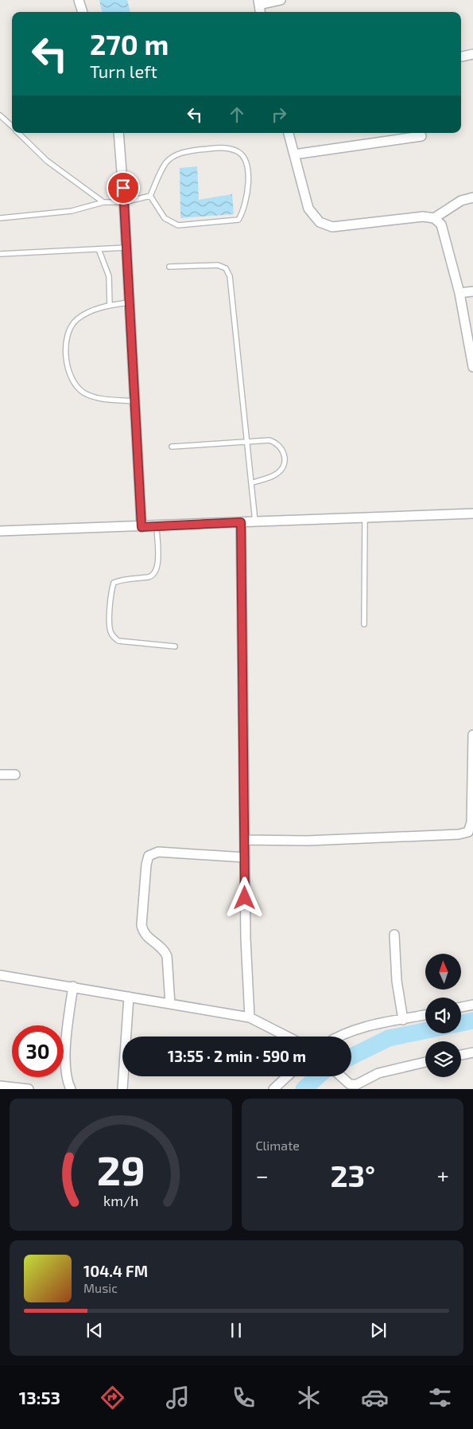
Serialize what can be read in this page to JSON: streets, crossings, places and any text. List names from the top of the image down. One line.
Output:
{"north":"top","page":{"turn":["270 m","Turn left"],"limit":"30","trip":"13:55 · 2 min · 590 m","tile":"Climate","heat":["−","23°","+"],"song":["104.4 FM","Music"],"tabs":"13:53","gauge":["29","km/h"]}}
